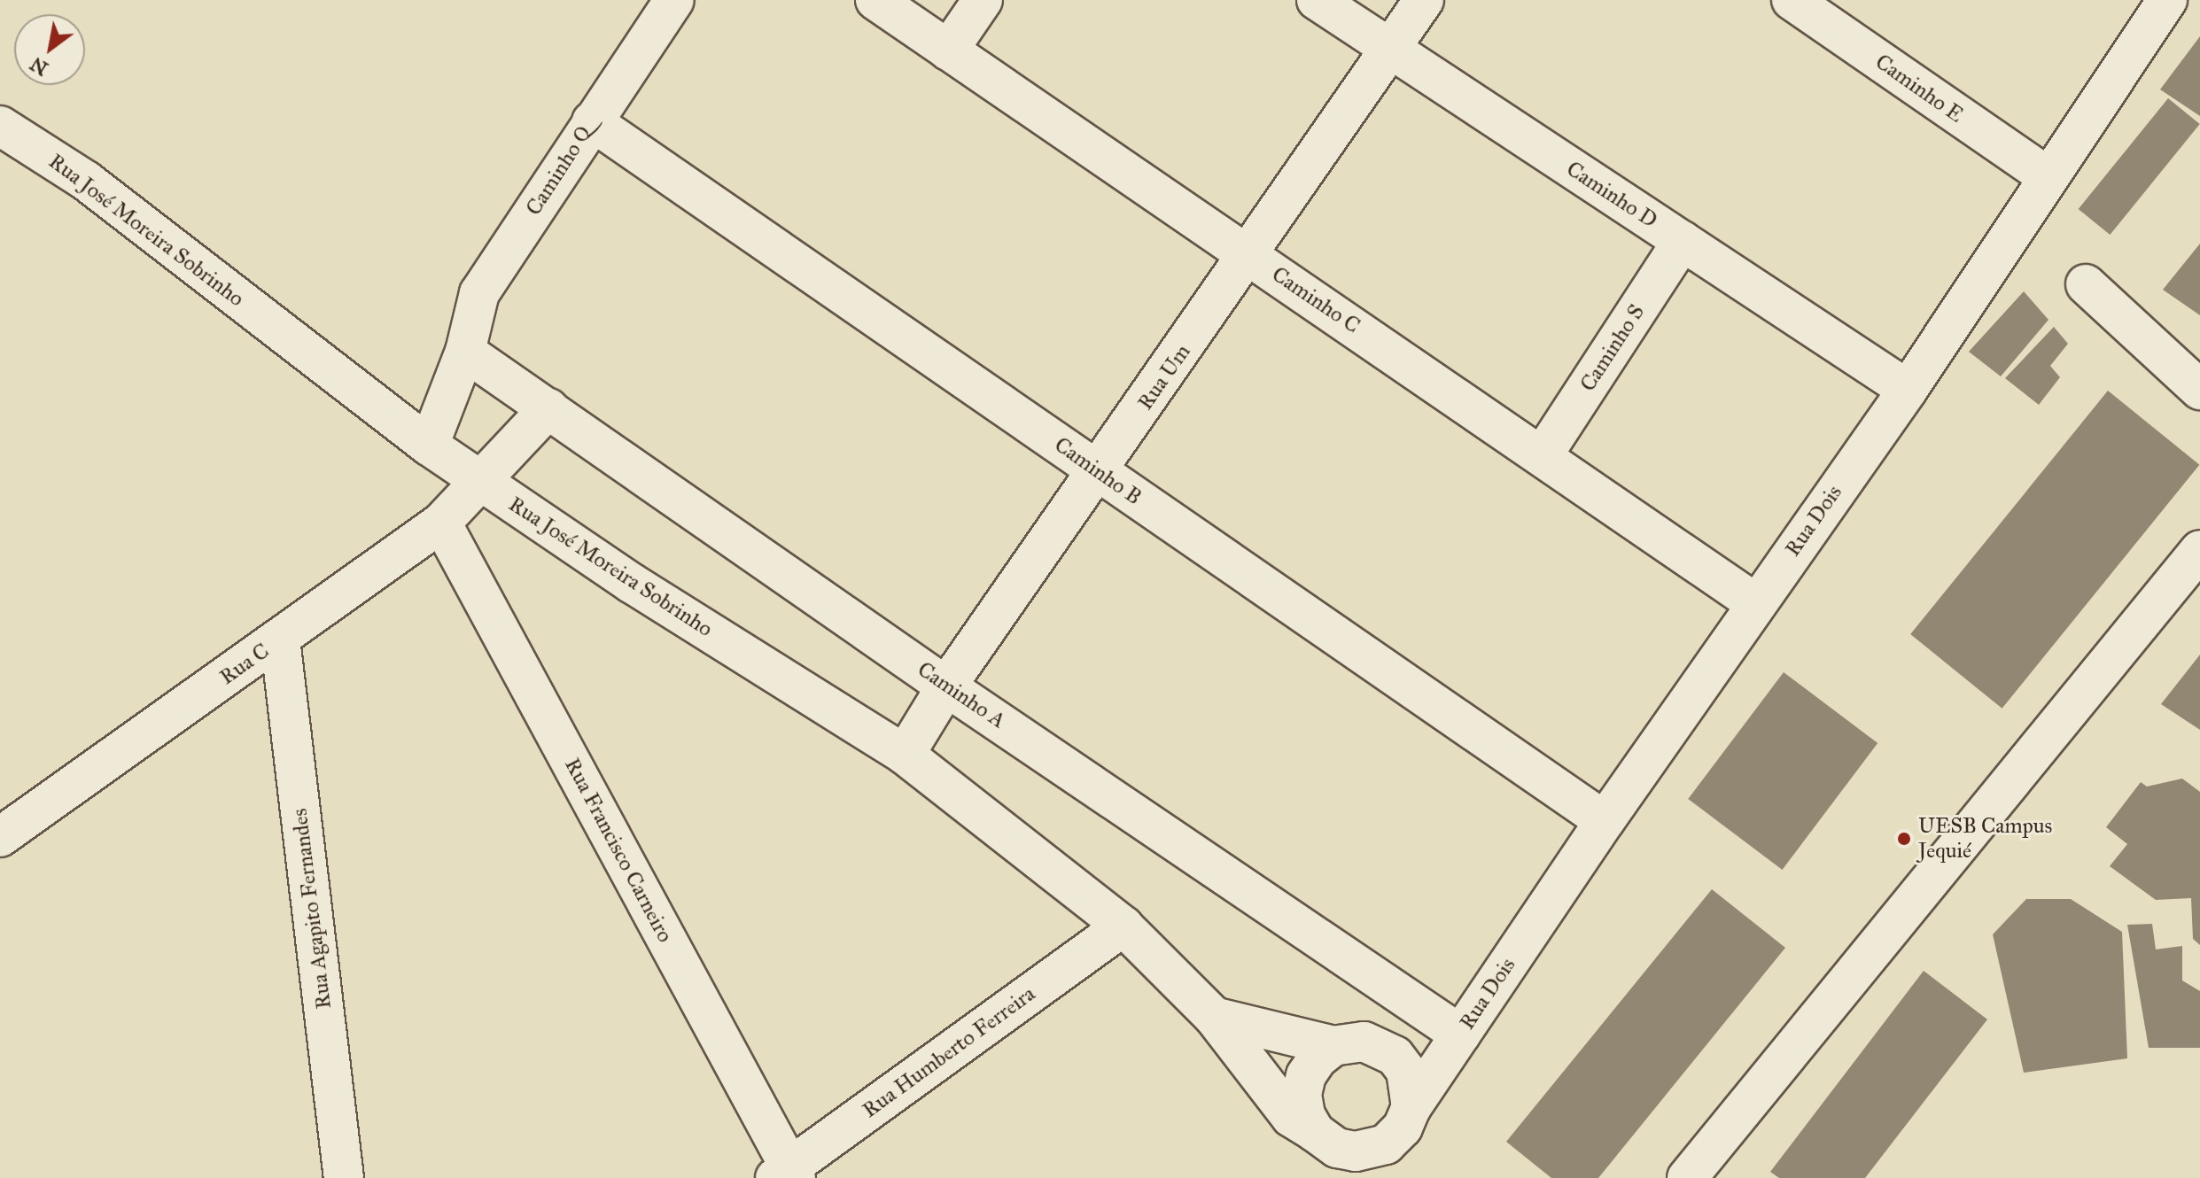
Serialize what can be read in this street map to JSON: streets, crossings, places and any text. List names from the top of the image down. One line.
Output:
{"streets":{"street":["Caminho E","Caminho Q","Caminho D","Rua José Moreira Sobrinho","Caminho C","Caminho S","Rua Um","Caminho B","Rua Dois","Rua C","Caminho A","Rua Francisco Carneiro","Rua Agapito Fernandes","Rua Humberto Ferreira"]},"crossings":[["Caminho E","Rua Dois"],["Caminho Q","Rua José Moreira Sobrinho"],["Caminho Q","Caminho B"],["Caminho Q","Caminho A"],["Caminho D","Caminho S"],["Caminho D","Rua Um"],["Caminho D","Rua Dois"],["Rua José Moreira Sobrinho","Rua Um"],["Rua José Moreira Sobrinho","Rua Dois"],["Rua José Moreira Sobrinho","Rua C"],["Rua José Moreira Sobrinho","Rua Humberto Ferreira"],["Caminho C","Caminho S"],["Caminho C","Rua Um"],["Caminho C","Rua Dois"],["Rua Um","Caminho B"],["Rua Um","Caminho A"],["Caminho B","Rua Dois"],["Rua Dois","Caminho A"],["Rua C","Caminho A"],["Rua C","Rua Francisco Carneiro"],["Rua C","Rua Agapito Fernandes"],["Rua Francisco Carneiro","Rua Humberto Ferreira"]],"places":["UESB Campus Jequié"],"north":"bottom left"}
